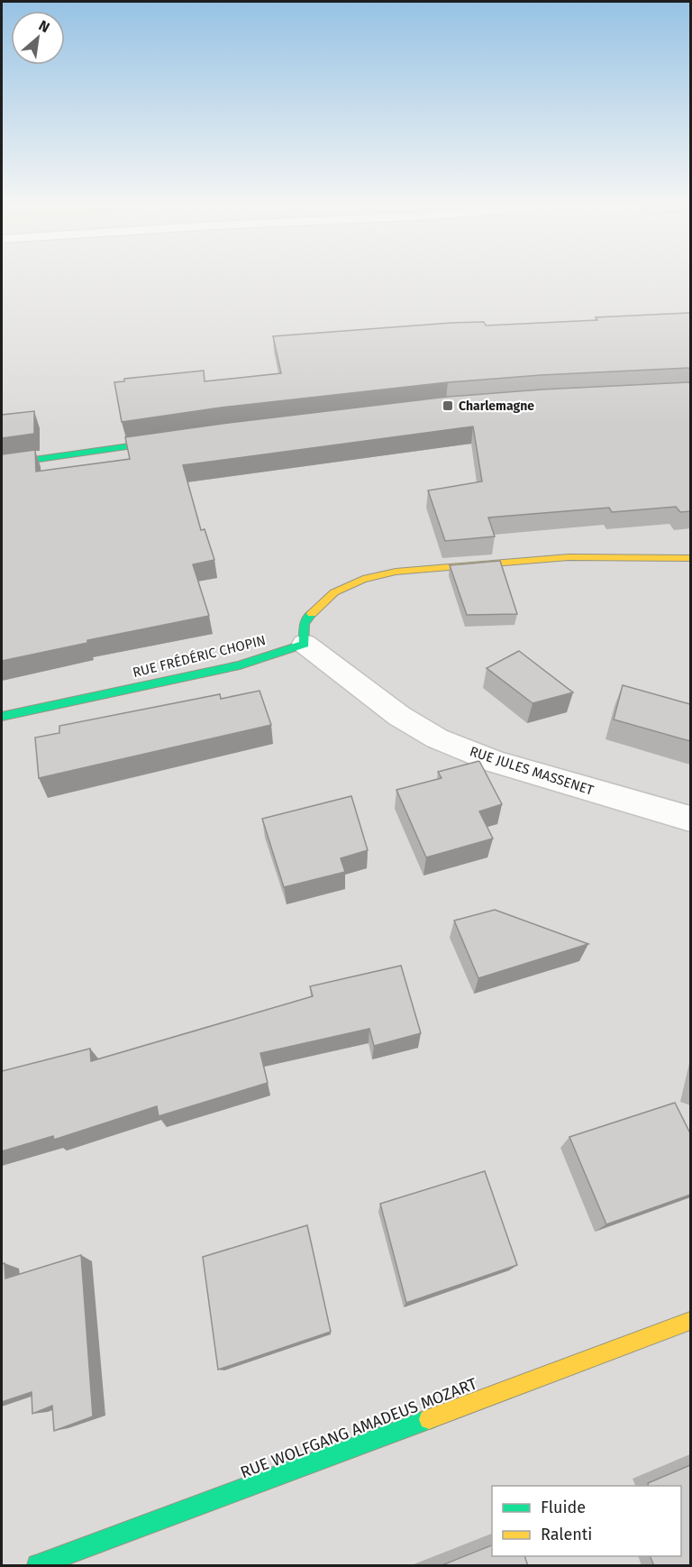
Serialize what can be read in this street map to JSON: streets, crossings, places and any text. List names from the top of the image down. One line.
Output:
{"streets":{"street":["RUE FRÉDÉRIC CHOPIN","RUE JULES MASSENET","RUE WOLFGANG AMADEUS MOZART"]},"crossings":[["RUE FRÉDÉRIC CHOPIN","RUE JULES MASSENET"]],"places":{"transit":["Charlemagne"]},"legend":["Fluide","Ralenti"],"north":"top right"}
